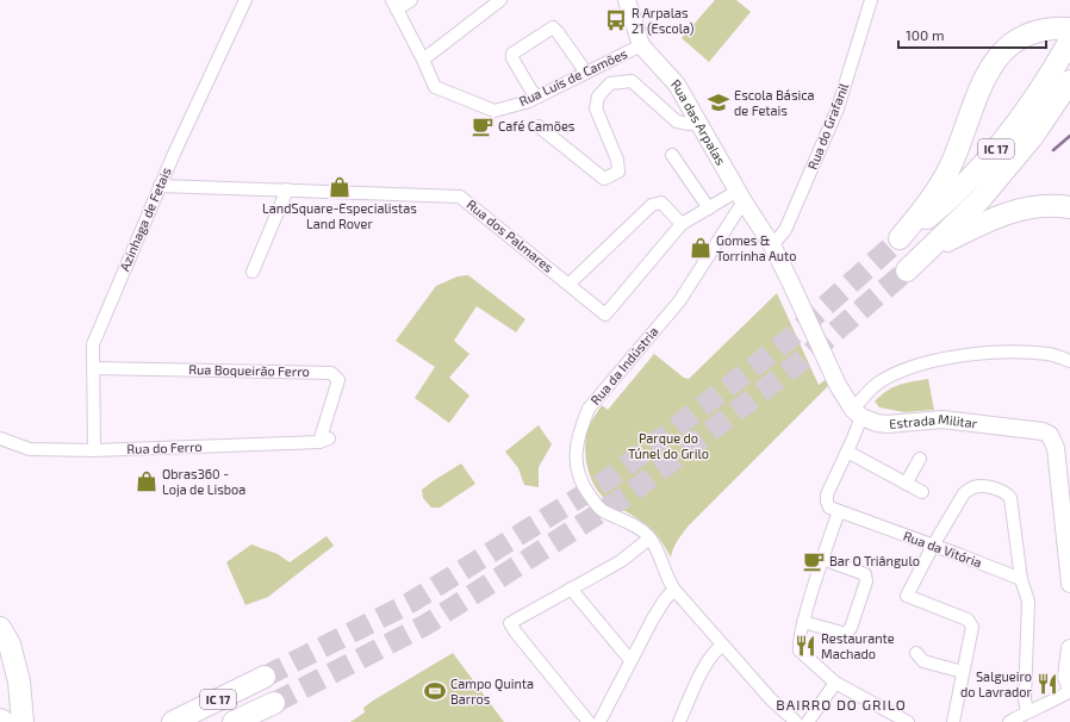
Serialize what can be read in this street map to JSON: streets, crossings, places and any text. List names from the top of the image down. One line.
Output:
{"streets":{"highway":["IC 17"],"street":["Rua Luís de Camões","Rua das Arpalas","Rua do Grafanil","Azinhaga de Fetais","Rua dos Palmares","Rua da Indústria","Rua Boqueirão Ferro","Estrada Militar","Rua do Ferro","Rua da Vitória"]},"crossings":[["Rua Luís de Camões","Rua das Arpalas"],["Rua das Arpalas","Rua do Grafanil"],["Rua das Arpalas","Rua dos Palmares"],["Rua das Arpalas","Rua da Indústria"],["Azinhaga de Fetais","Rua dos Palmares"],["Azinhaga de Fetais","Rua Boqueirão Ferro"],["Azinhaga de Fetais","Rua do Ferro"],["Rua dos Palmares","Rua da Indústria"],["Rua Boqueirão Ferro","Rua do Ferro"]],"districts":["BAIRRO DO GRILO"],"parks":["Parque do Túnel do Grilo"],"places":{"bus stop":["R Arpalas 21 (Escola)"],"school or university":["Escola Básica de Fetais"],"cafe":["Café Camões","Bar O Triângulo"],"shop":["LandSquare-Especialistas Land Rover","Gomes & Torrinha Auto","Obras360 - Loja de Lisboa"],"restaurant":["Restaurante Machado","Salgueiro do Lavrador"],"sports":["Campo Quinta Barros"]},"scale_bar":"100 m"}
